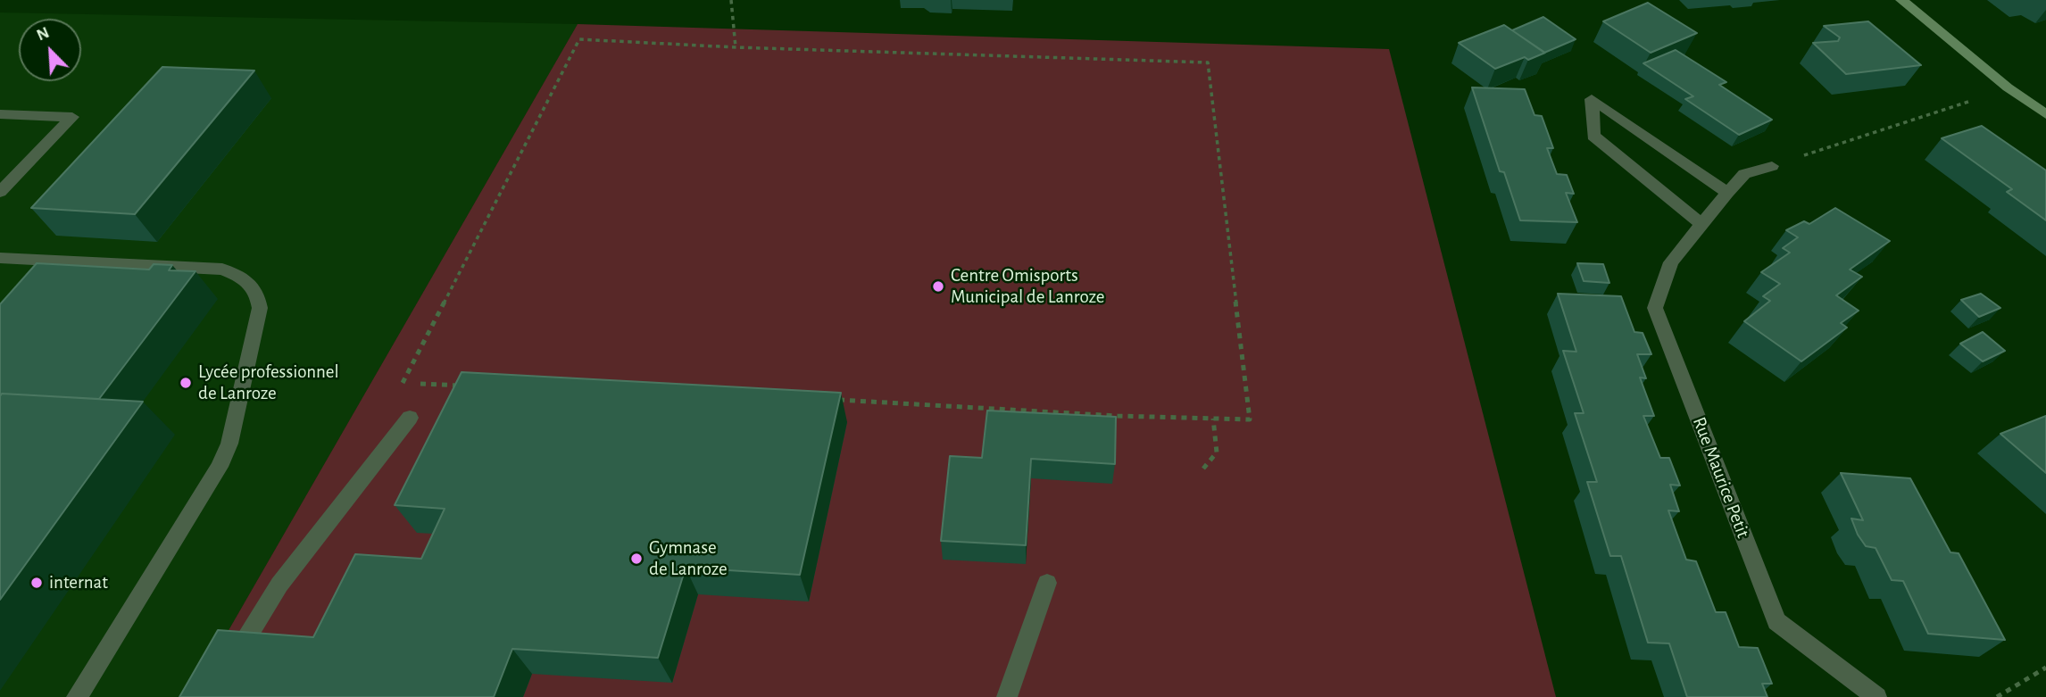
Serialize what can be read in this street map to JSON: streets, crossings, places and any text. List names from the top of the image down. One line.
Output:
{"streets":{"street":["Rue Maurice Petit"]},"places":["Centre Omisports Municipal de Lanroze","Lycée professionnel de Lanroze","Gymnase de Lanroze","internat"],"north":"top left"}
